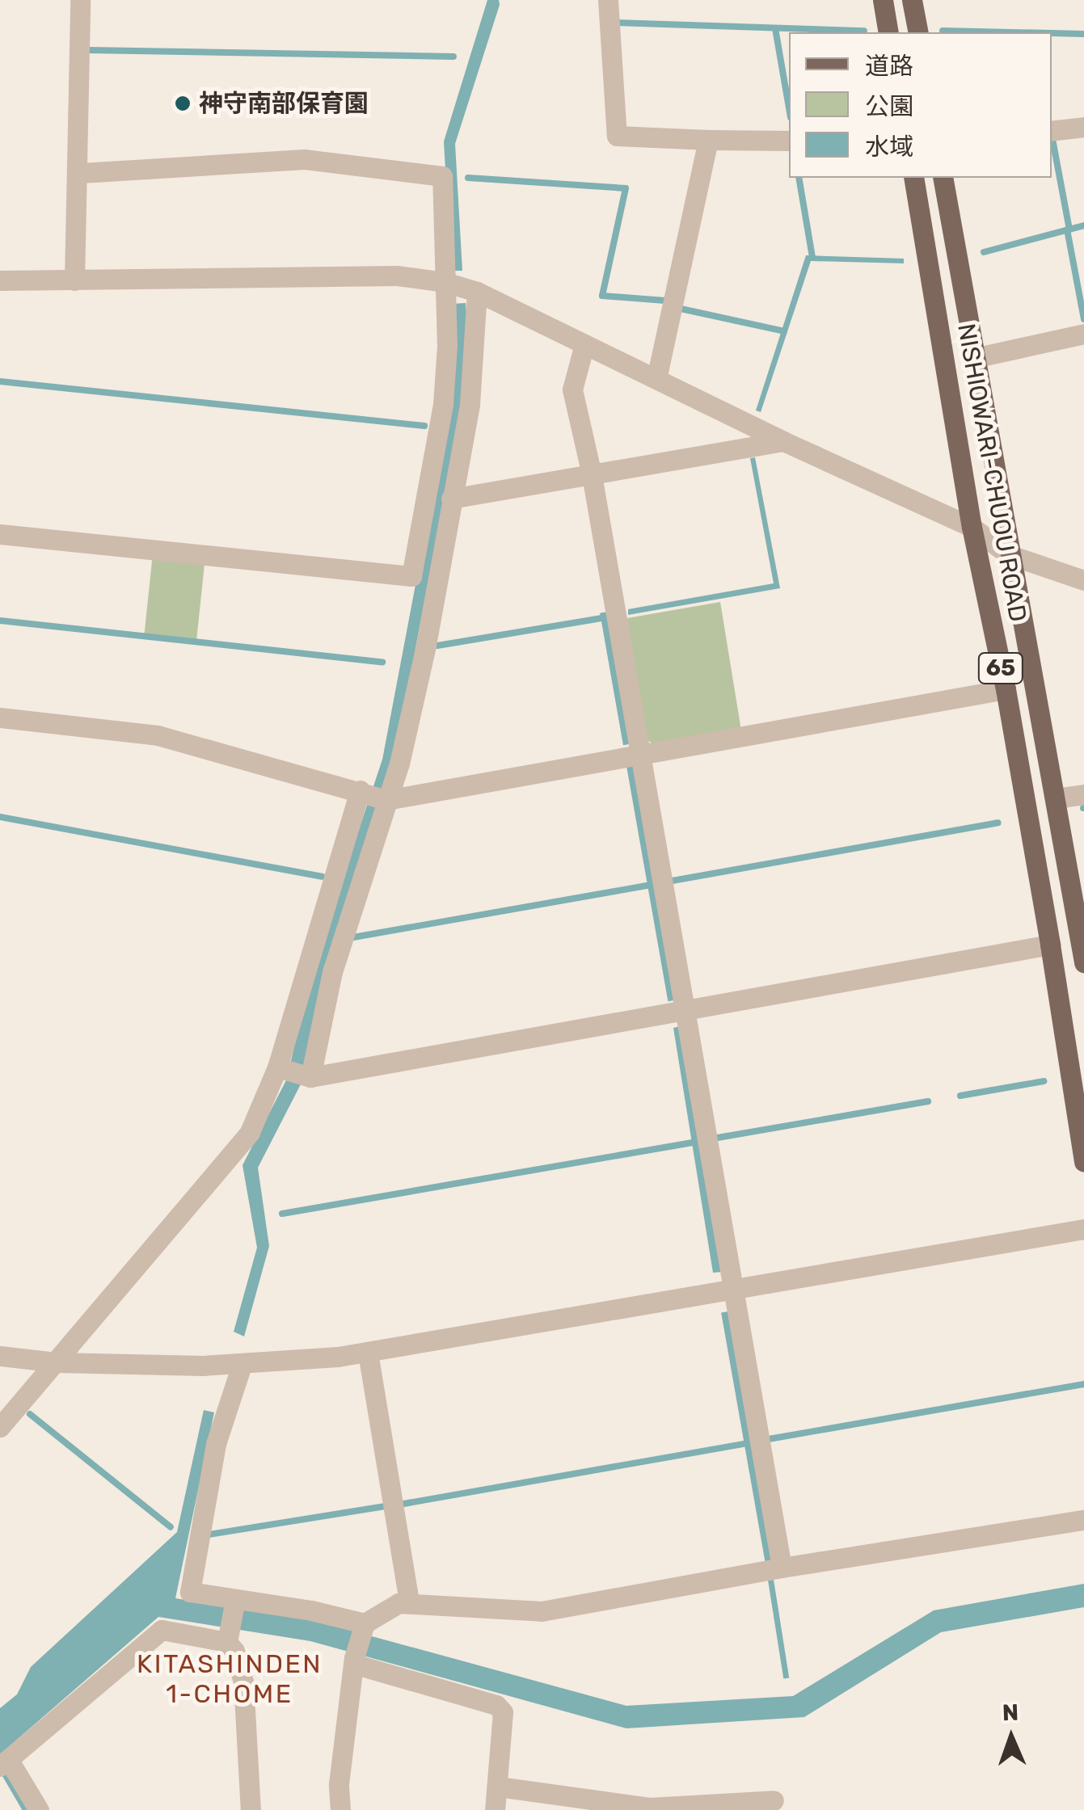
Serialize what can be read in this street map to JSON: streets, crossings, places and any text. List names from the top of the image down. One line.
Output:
{"streets":{"main road":["NISHIOWARI-CHUOU ROAD","65"]},"districts":["KITASHINDEN 1-CHOME"],"places":["神守南部保育園"],"legend":["道路","公園","水域"],"north":"top"}
